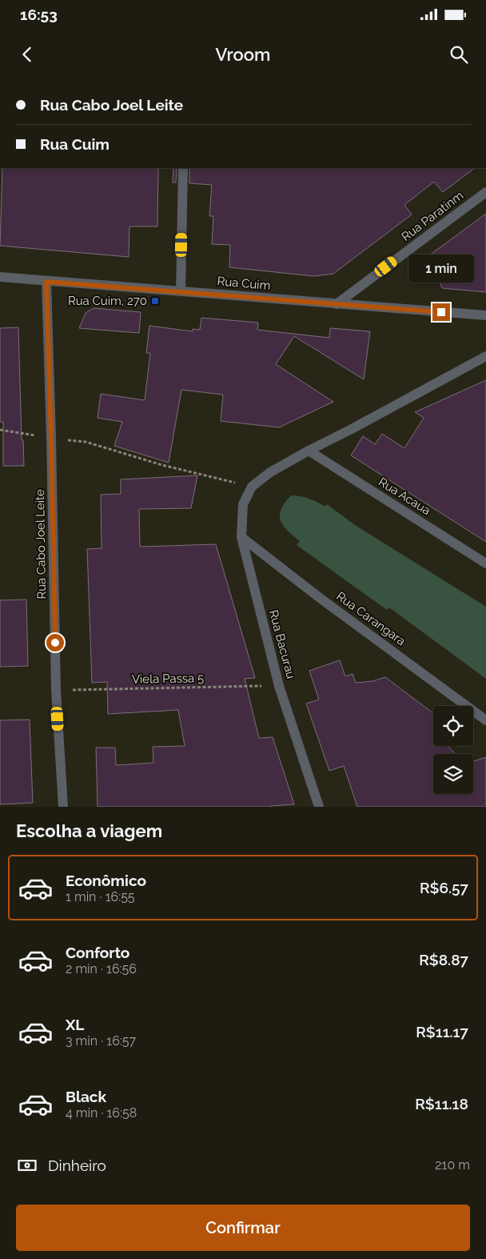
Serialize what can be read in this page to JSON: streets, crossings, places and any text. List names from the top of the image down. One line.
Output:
{"streets":{"street":["Rua Paratinm","Rua Cuim","Rua Acaua","Rua Cabo Joel Leite","Rua Carangara","Rua Bacurau"],"path":["Viela Passa 5"]},"crossings":[["Rua Paratinm","Rua Cuim"],["Rua Cuim","Rua Cabo Joel Leite"],["Rua Cabo Joel Leite","Viela Passa 5"],["Rua Carangara","Rua Bacurau"],["Rua Bacurau","Viela Passa 5"]],"places":{"transit":["Rua Cuim, 270"]},"page":{"status":"16:53","header":"Vroom","banner":["Rua Cabo Joel Leite","Rua Cuim"],"bubble":"1 min","heading":"Escolha a viagem","list":[{"name":"Econômico","note":"1 min · 16:55","value":"R$6.57"},{"name":"Conforto","note":"2 min · 16:56","value":"R$8.87"},{"name":"XL","note":"3 min · 16:57","value":"R$11.17"},{"name":"Black","note":"4 min · 16:58","value":"R$11.18"}],"pay":["Dinheiro","210 m"],"buttons":"Confirmar"}}
